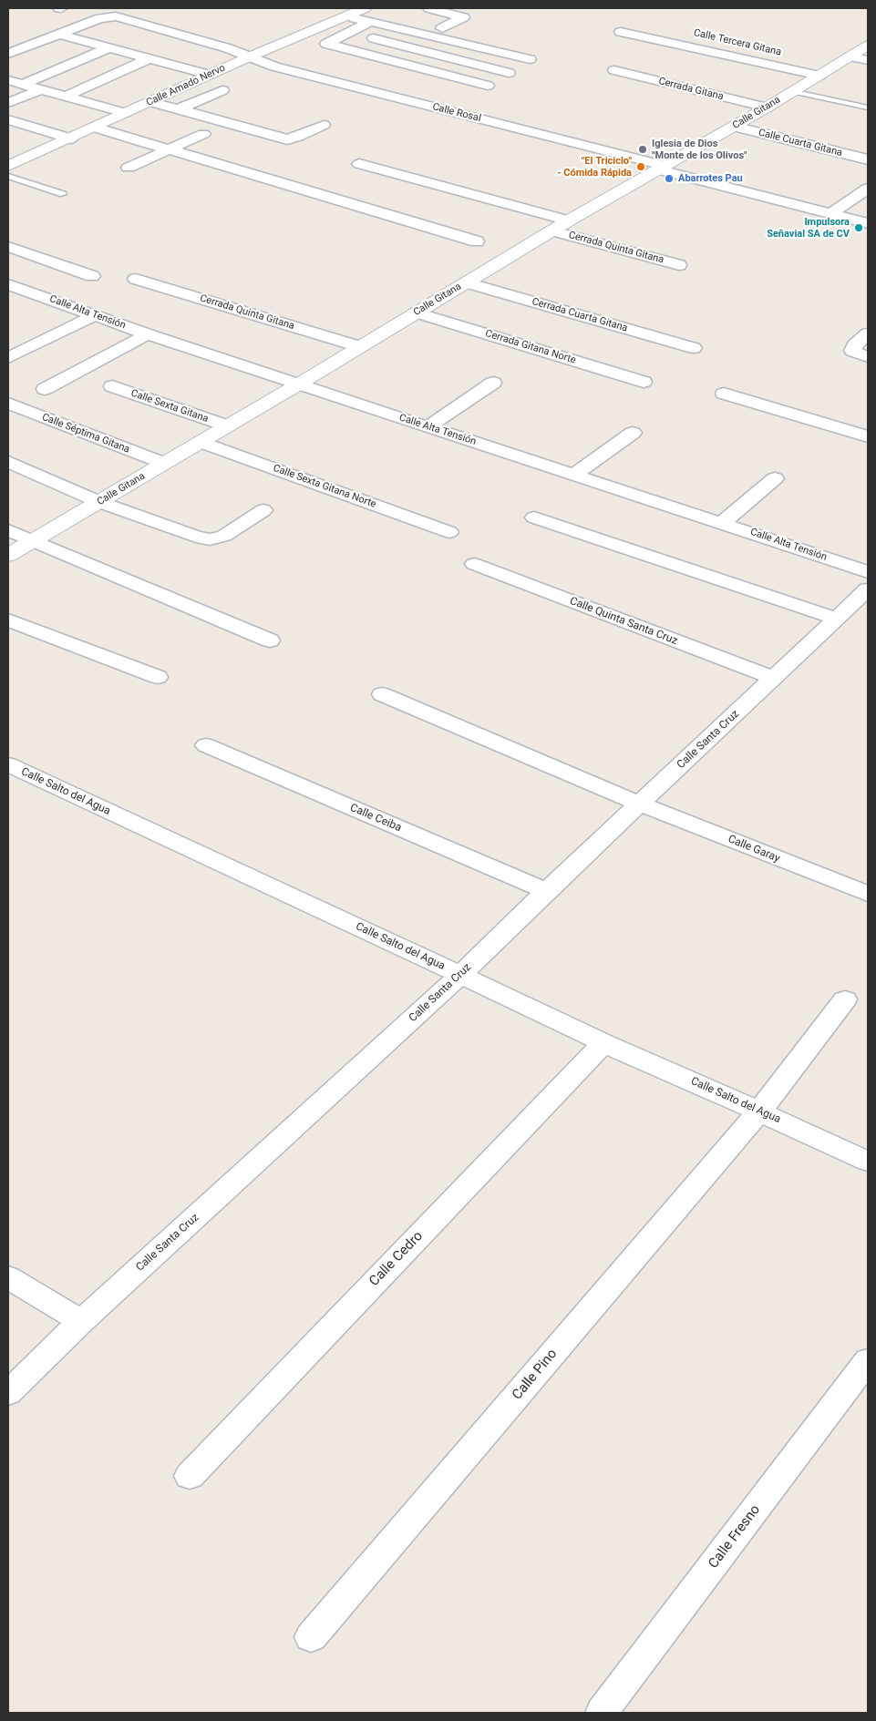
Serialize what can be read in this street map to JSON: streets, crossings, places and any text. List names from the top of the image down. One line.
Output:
{"streets":{"street":["Calle Amado Nervo","Cerrada Gitana","Calle Rosal","Calle Gitana","Calle Cuarta Gitana","Cerrada Quinta Gitana","Calle Alta Tensión","Cerrada Cuarta Gitana","Cerrada Gitana Norte","Calle Sexta Gitana","Calle Séptima Gitana","Calle Sexta Gitana Norte","Calle Quinta Santa Cruz","Calle Santa Cruz","Calle Salto del Agua","Calle Ceiba","Calle Garay","Calle Cedro","Calle Pino","Calle Fresno"]},"crossings":[["Calle Amado Nervo","Calle Rosal"],["Cerrada Gitana","Calle Gitana"],["Calle Rosal","Calle Gitana"],["Calle Gitana","Calle Cuarta Gitana"],["Calle Gitana","Cerrada Quinta Gitana"],["Calle Gitana","Calle Alta Tensión"],["Calle Gitana","Cerrada Cuarta Gitana"],["Calle Gitana","Cerrada Gitana Norte"],["Calle Gitana","Calle Sexta Gitana"],["Calle Gitana","Calle Séptima Gitana"],["Calle Gitana","Calle Sexta Gitana Norte"],["Calle Quinta Santa Cruz","Calle Santa Cruz"],["Calle Santa Cruz","Calle Salto del Agua"],["Calle Santa Cruz","Calle Ceiba"],["Calle Santa Cruz","Calle Garay"],["Calle Salto del Agua","Calle Cedro"],["Calle Salto del Agua","Calle Pino"]],"places":["Iglesia de Dios \"Monte de los Olivos\"","\"El Triciclo\" - Cómida Rápida","Abarrotes Pau","Impulsora Señavial SA de CV"]}
